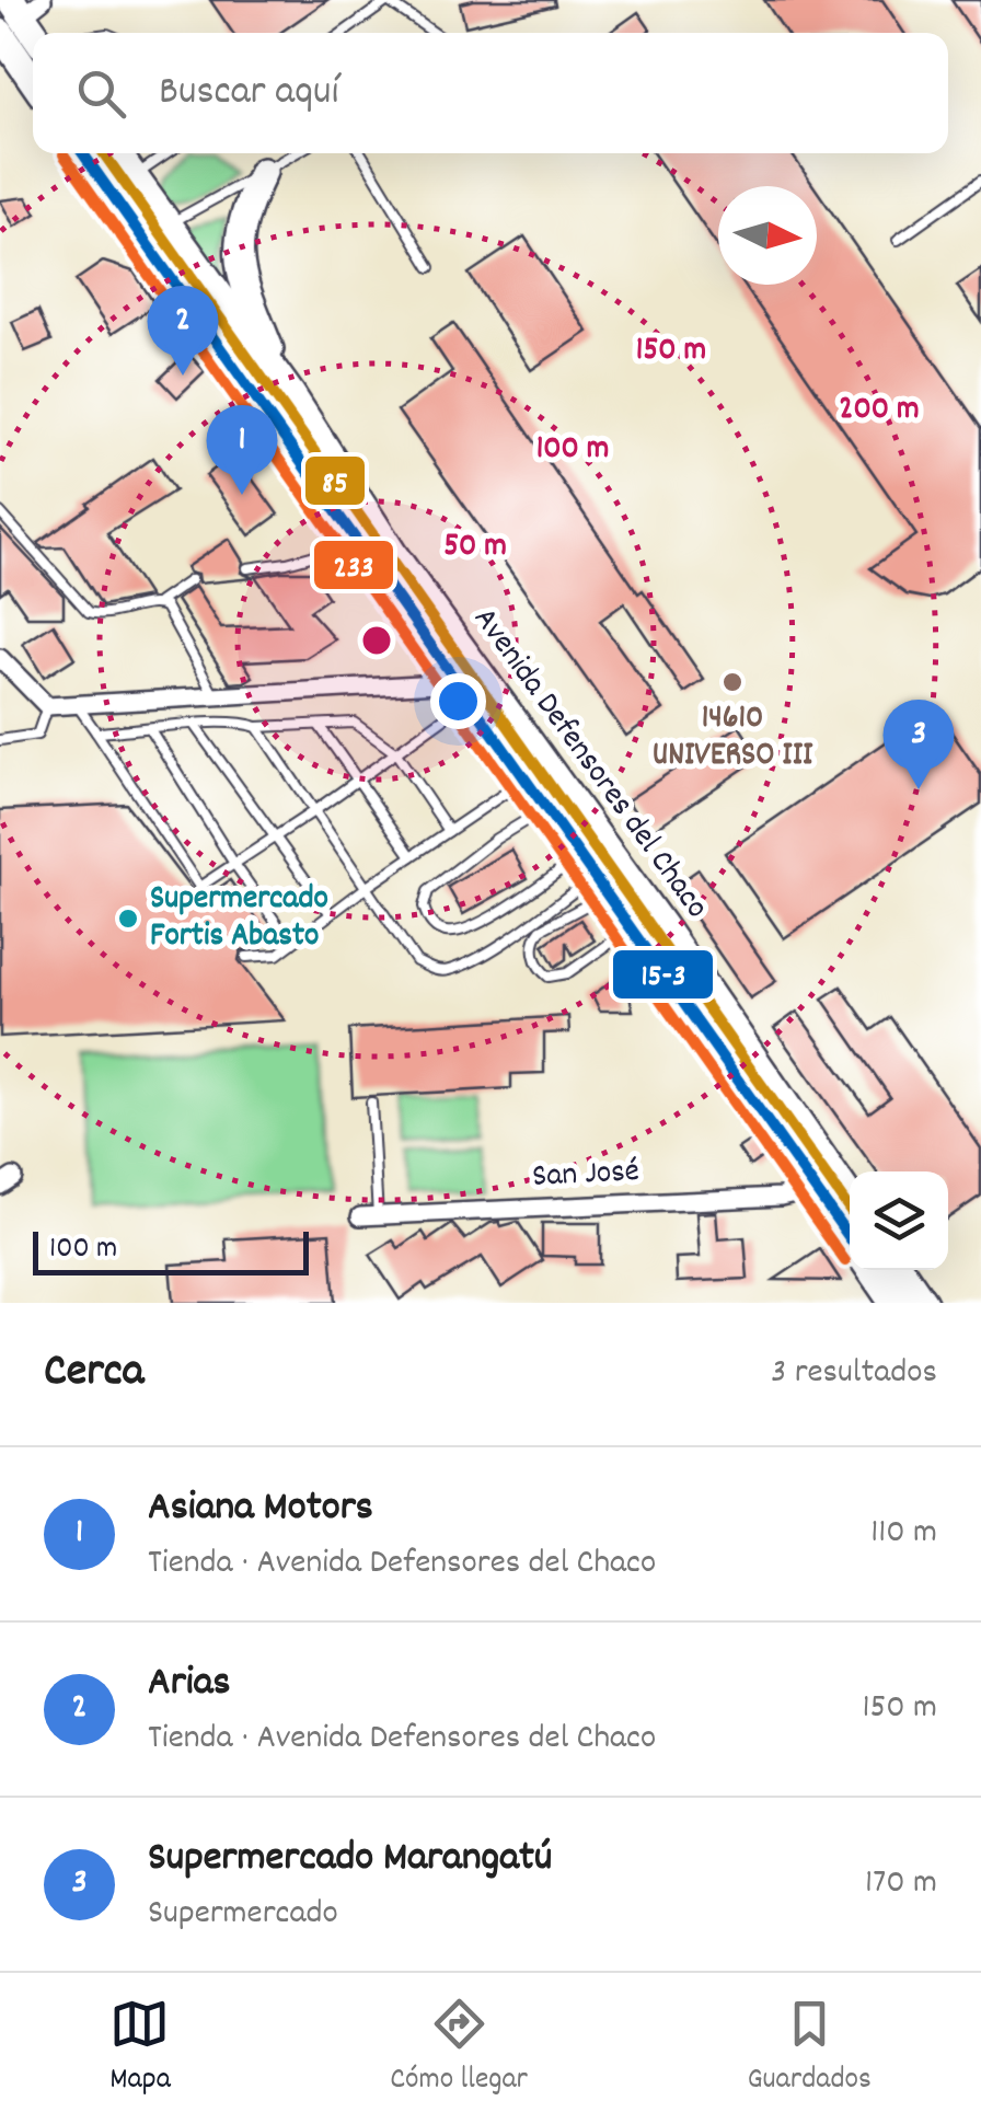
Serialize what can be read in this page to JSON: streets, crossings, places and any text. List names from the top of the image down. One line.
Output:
{"streets":{"highway":["Avenida Defensores del Chaco"],"street":["San José"]},"crossings":[["Avenida Defensores del Chaco","San José"]],"places":["14610 UNIVERSO III","Supermercado Fortis Abasto"],"lines":["transit line 15-3","transit line 85","transit line 233"],"scale_bar":"100 m","north":"right","page":{"search":"Buscar aquí","pins":["2","1","3"],"scale":"100 m","heading":["Cerca","3 resultados"],"list":[{"mark":"1","name":"Asiana Motors","note":"Tienda · Avenida Defensores del Chaco","value":"110 m"},{"mark":"2","name":"Arias","note":"Tienda · Avenida Defensores del Chaco","value":"150 m"},{"mark":"3","name":"Supermercado Marangatú","note":"Supermercado","value":"170 m"}],"nav":["Mapa","Cómo llegar","Guardados"]},"rings":["150 m","200 m","100 m","50 m"]}
